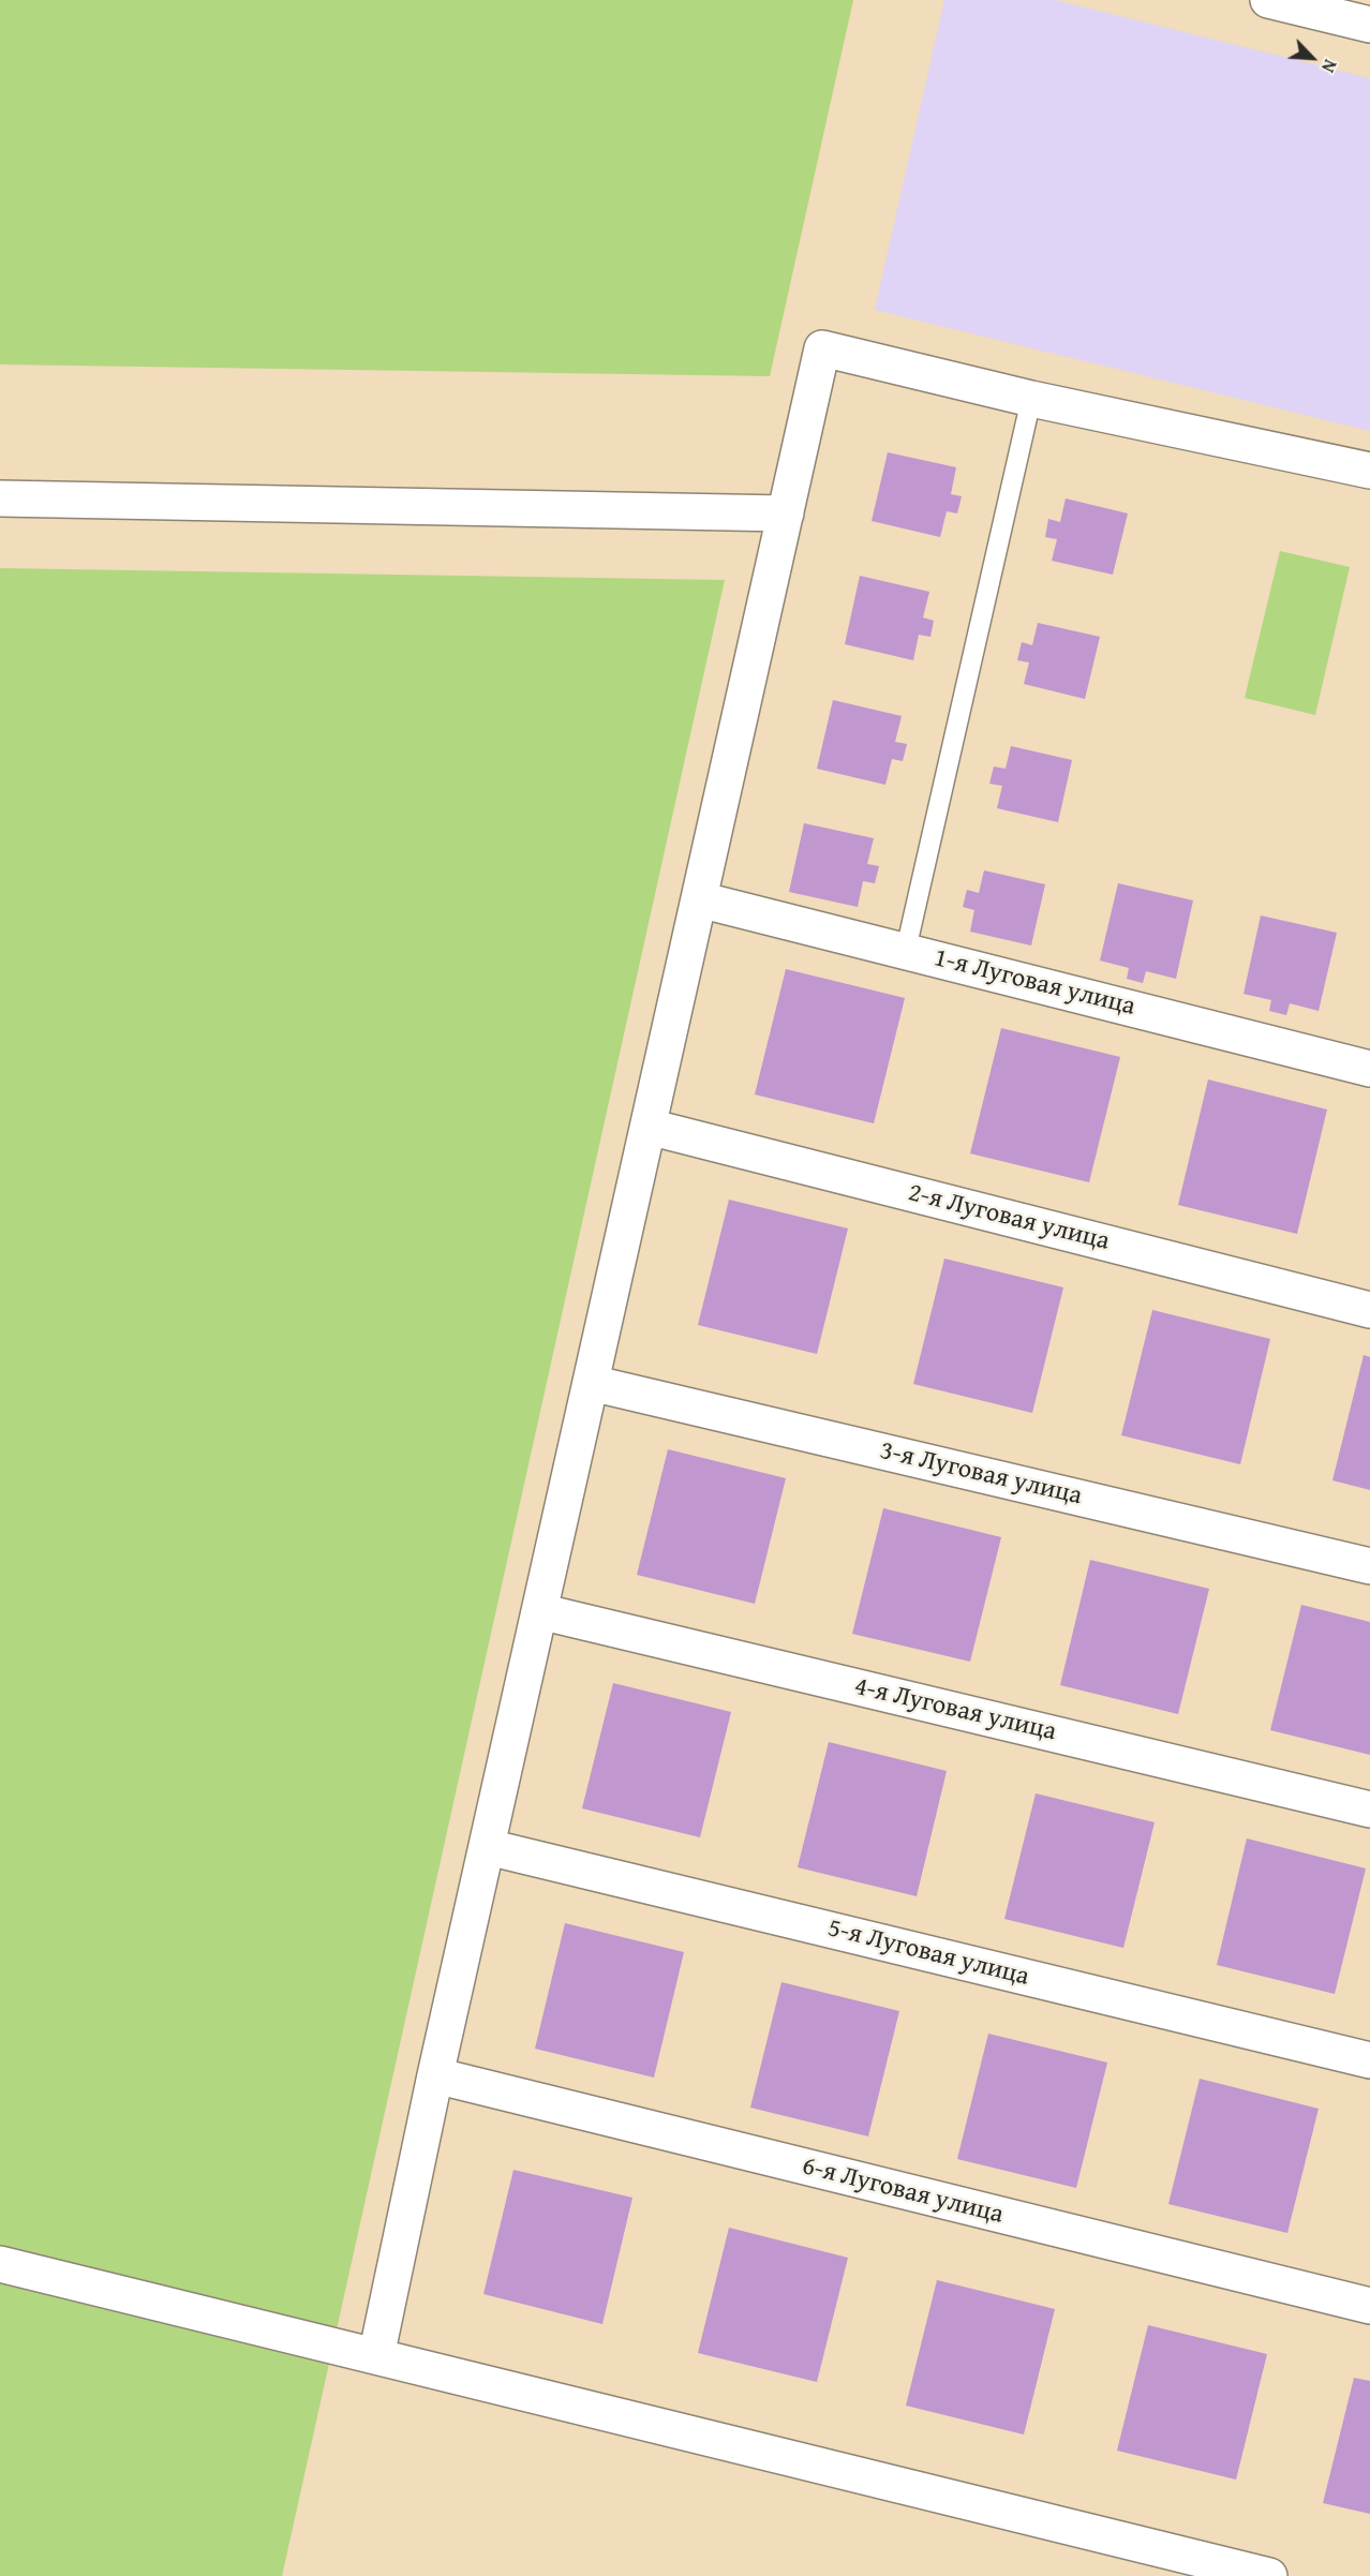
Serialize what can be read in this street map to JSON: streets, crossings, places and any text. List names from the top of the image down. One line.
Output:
{"streets":{"street":["1-я Луговая улица","2-я Луговая улица","3-я Луговая улица","4-я Луговая улица","5-я Луговая улица","6-я Луговая улица"]},"north":"bottom right"}
